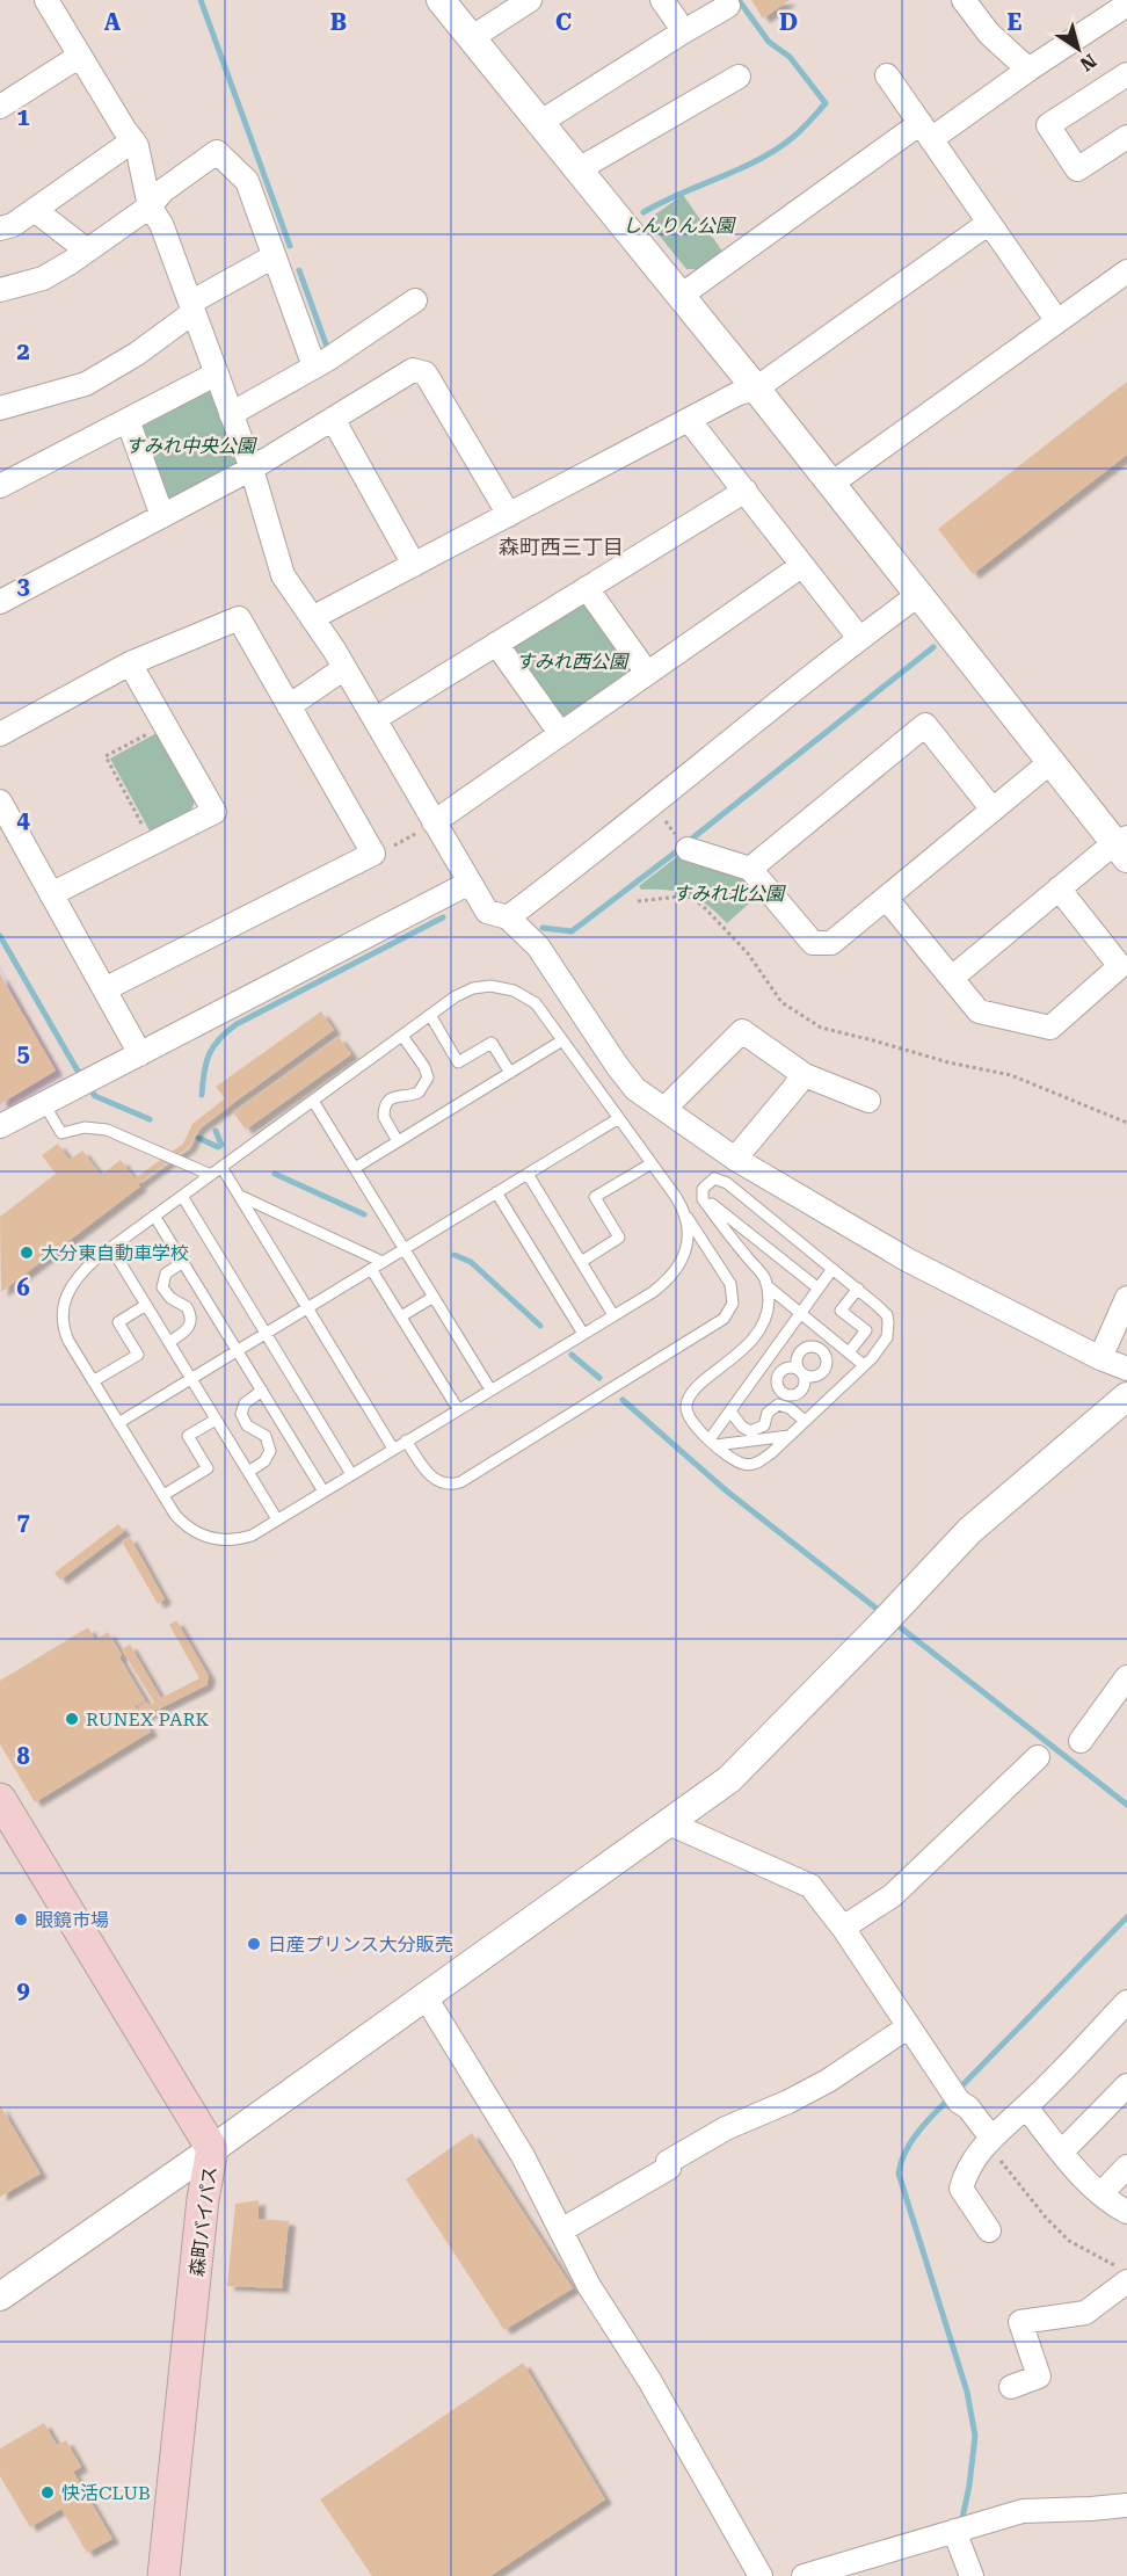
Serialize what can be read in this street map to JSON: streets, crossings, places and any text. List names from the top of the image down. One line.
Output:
{"streets":{"main road":["森町バイパス"]},"districts":["森町西三丁目"],"parks":["しんりん公園","すみれ中央公園","すみれ西公園","すみれ北公園"],"places":["大分東自動車学校","RUNEX PARK","眼鏡市場","日産プリンス大分販売","快活CLUB"],"north":"bottom right","grid":{"columns":["A","B","C","D","E"],"rows":["1","2","3","4","5","6","7","8","9"]}}
